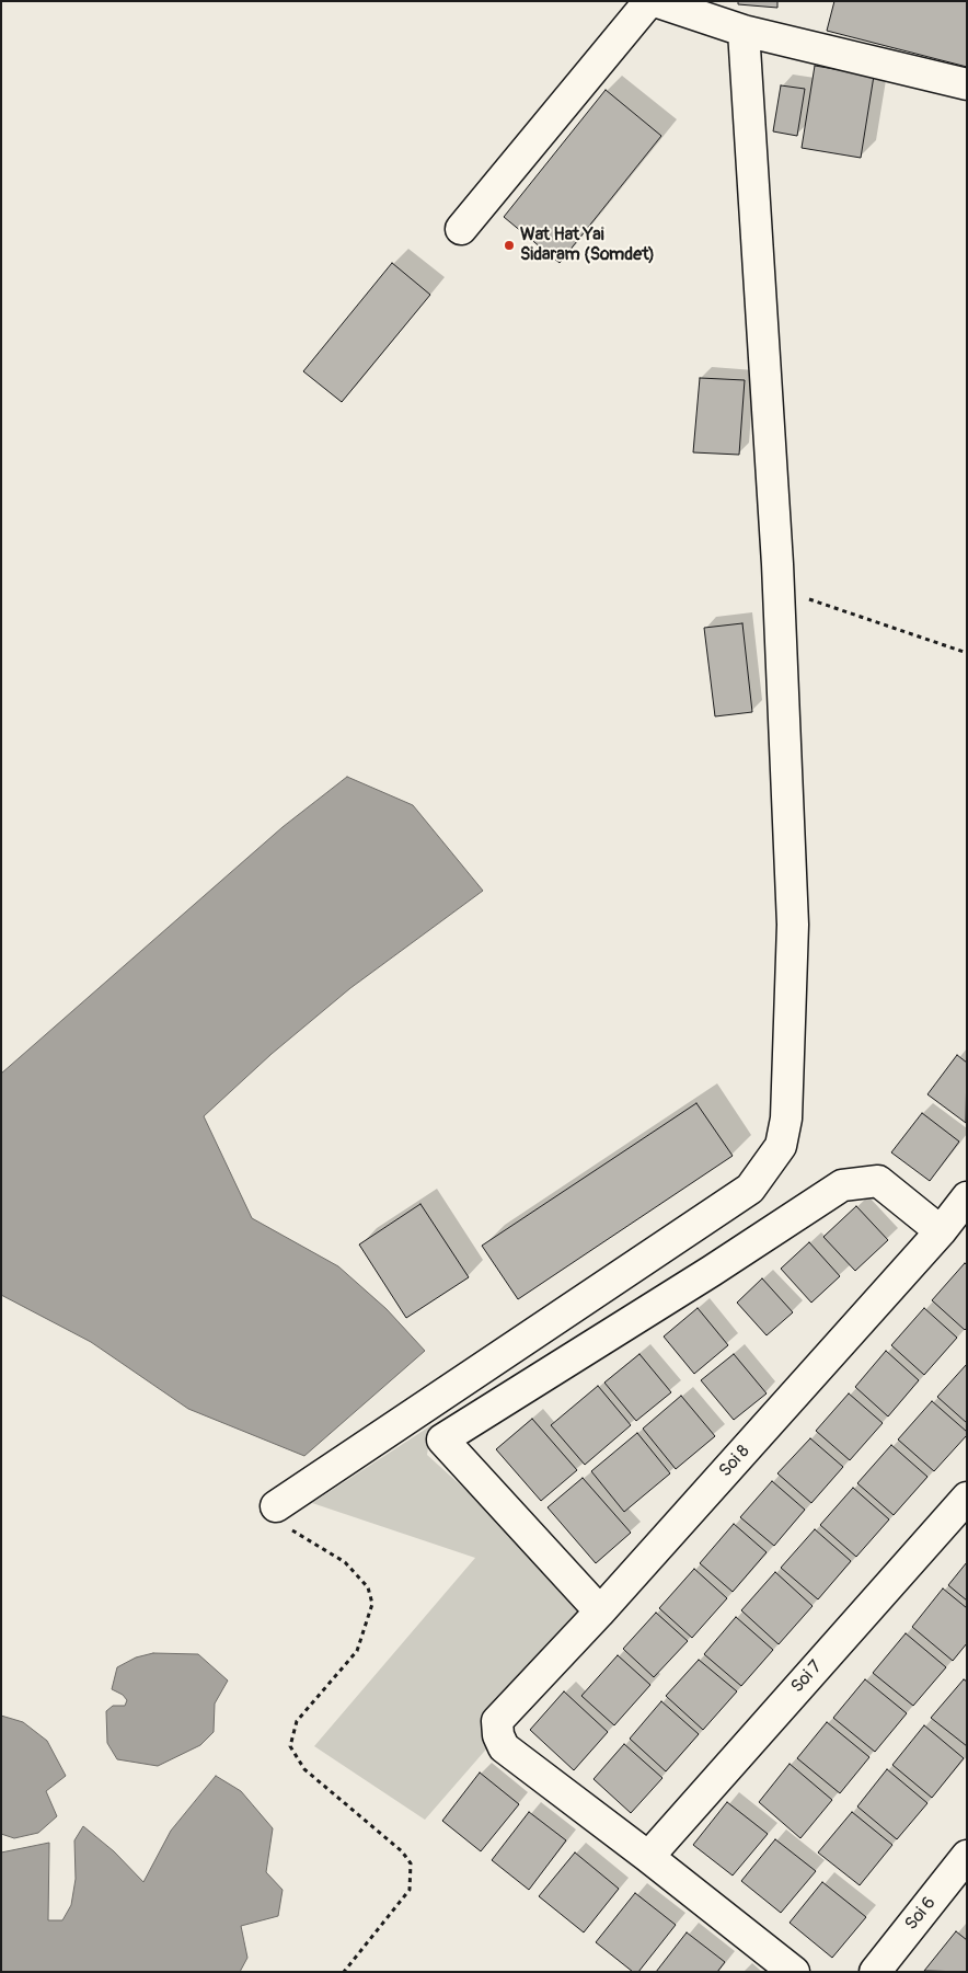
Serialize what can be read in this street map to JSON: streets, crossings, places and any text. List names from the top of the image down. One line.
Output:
{"streets":{"street":["Soi 8","Soi 7","Soi 6"]},"crossings":[["Soi 8","Soi 7"]],"places":["Wat Hat Yai Sidaram (Somdet)"]}
